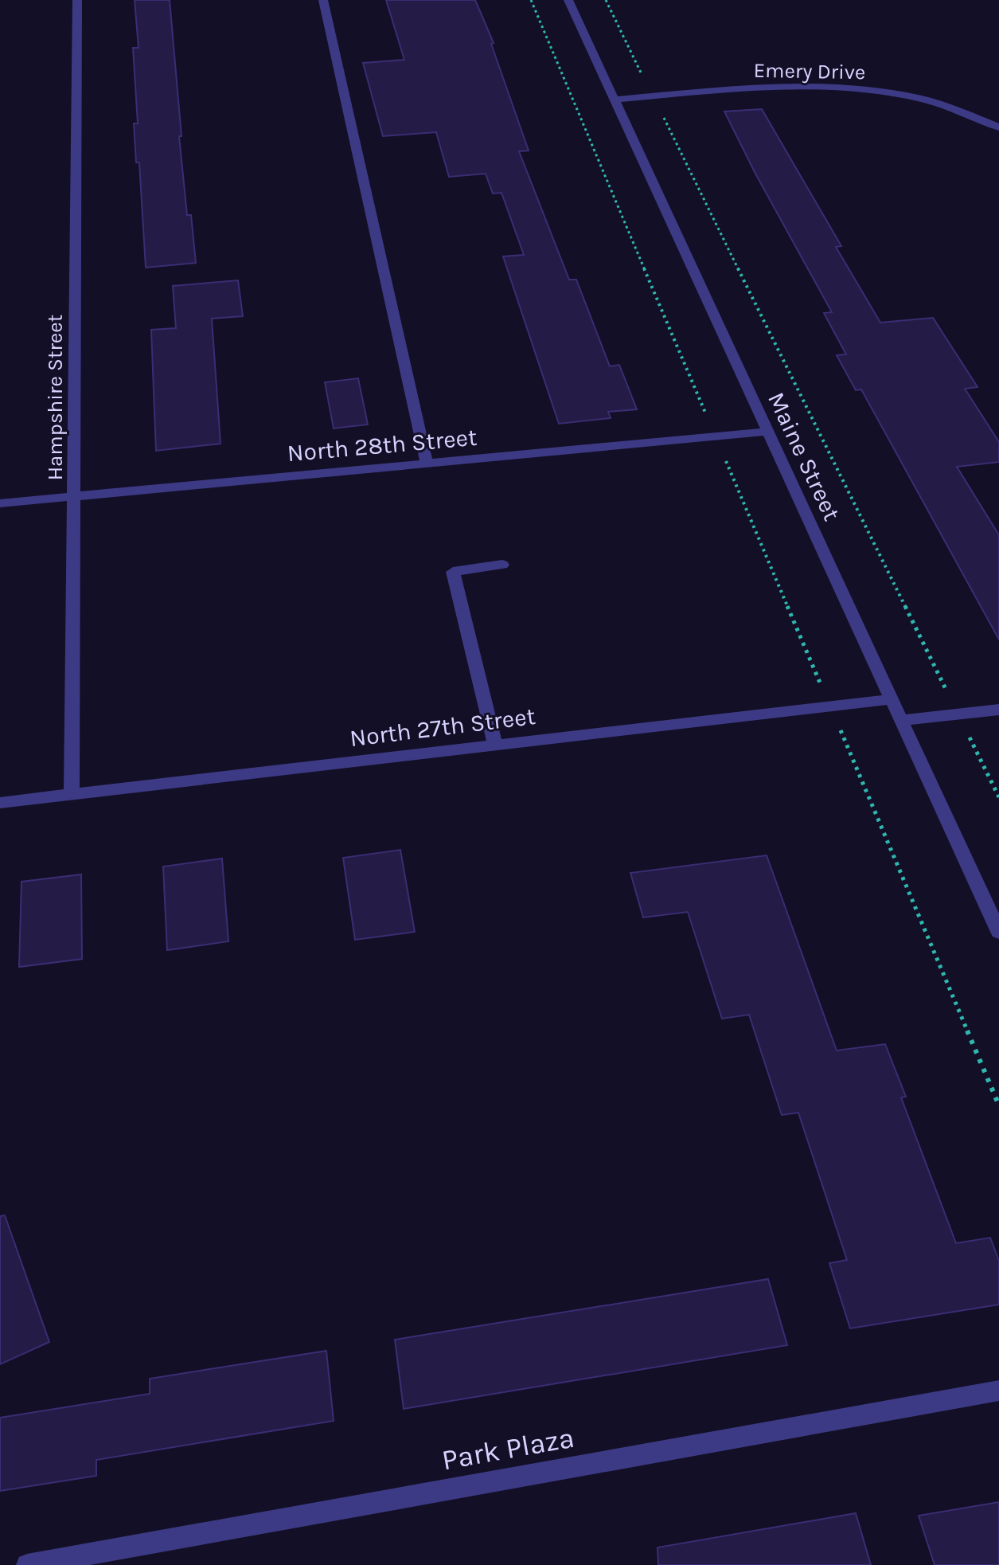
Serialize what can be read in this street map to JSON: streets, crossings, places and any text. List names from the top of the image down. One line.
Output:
{"streets":{"street":["Emery Drive","Hampshire Street","North 28th Street","Maine Street","North 27th Street","Park Plaza"]},"crossings":[["Emery Drive","Maine Street"],["Hampshire Street","North 28th Street"],["Hampshire Street","North 27th Street"],["North 28th Street","Maine Street"],["Maine Street","North 27th Street"]]}
